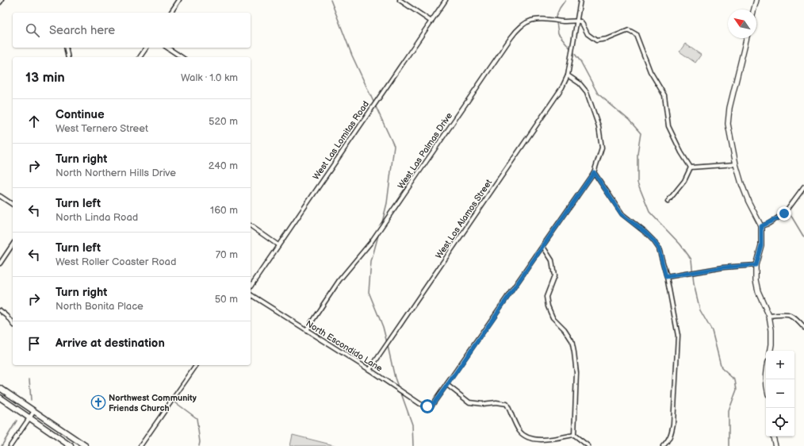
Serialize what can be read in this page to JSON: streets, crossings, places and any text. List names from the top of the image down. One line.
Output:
{"streets":{"street":["West Las Lomitas Road","West Las Palmas Drive","West Los Alamos Street","North Escondido Lane"]},"crossings":[["West Las Palmas Drive","West Los Alamos Street"],["West Las Palmas Drive","North Escondido Lane"],["West Los Alamos Street","North Escondido Lane"]],"places":{"church":["Northwest Community Friends Church"]},"north":"top left","page":{"search":"Search here","heading":["13 min","Walk · 1.0 km"],"list":[["Continue","West Ternero Street","520 m"],["Turn right","North Northern Hills Drive","240 m"],["Turn left","North Linda Road","160 m"],["Turn left","West Roller Coaster Road","70 m"],["Turn right","North Bonita Place","50 m"],"Arrive at destination"],"map_buttons":["+","−"]}}
